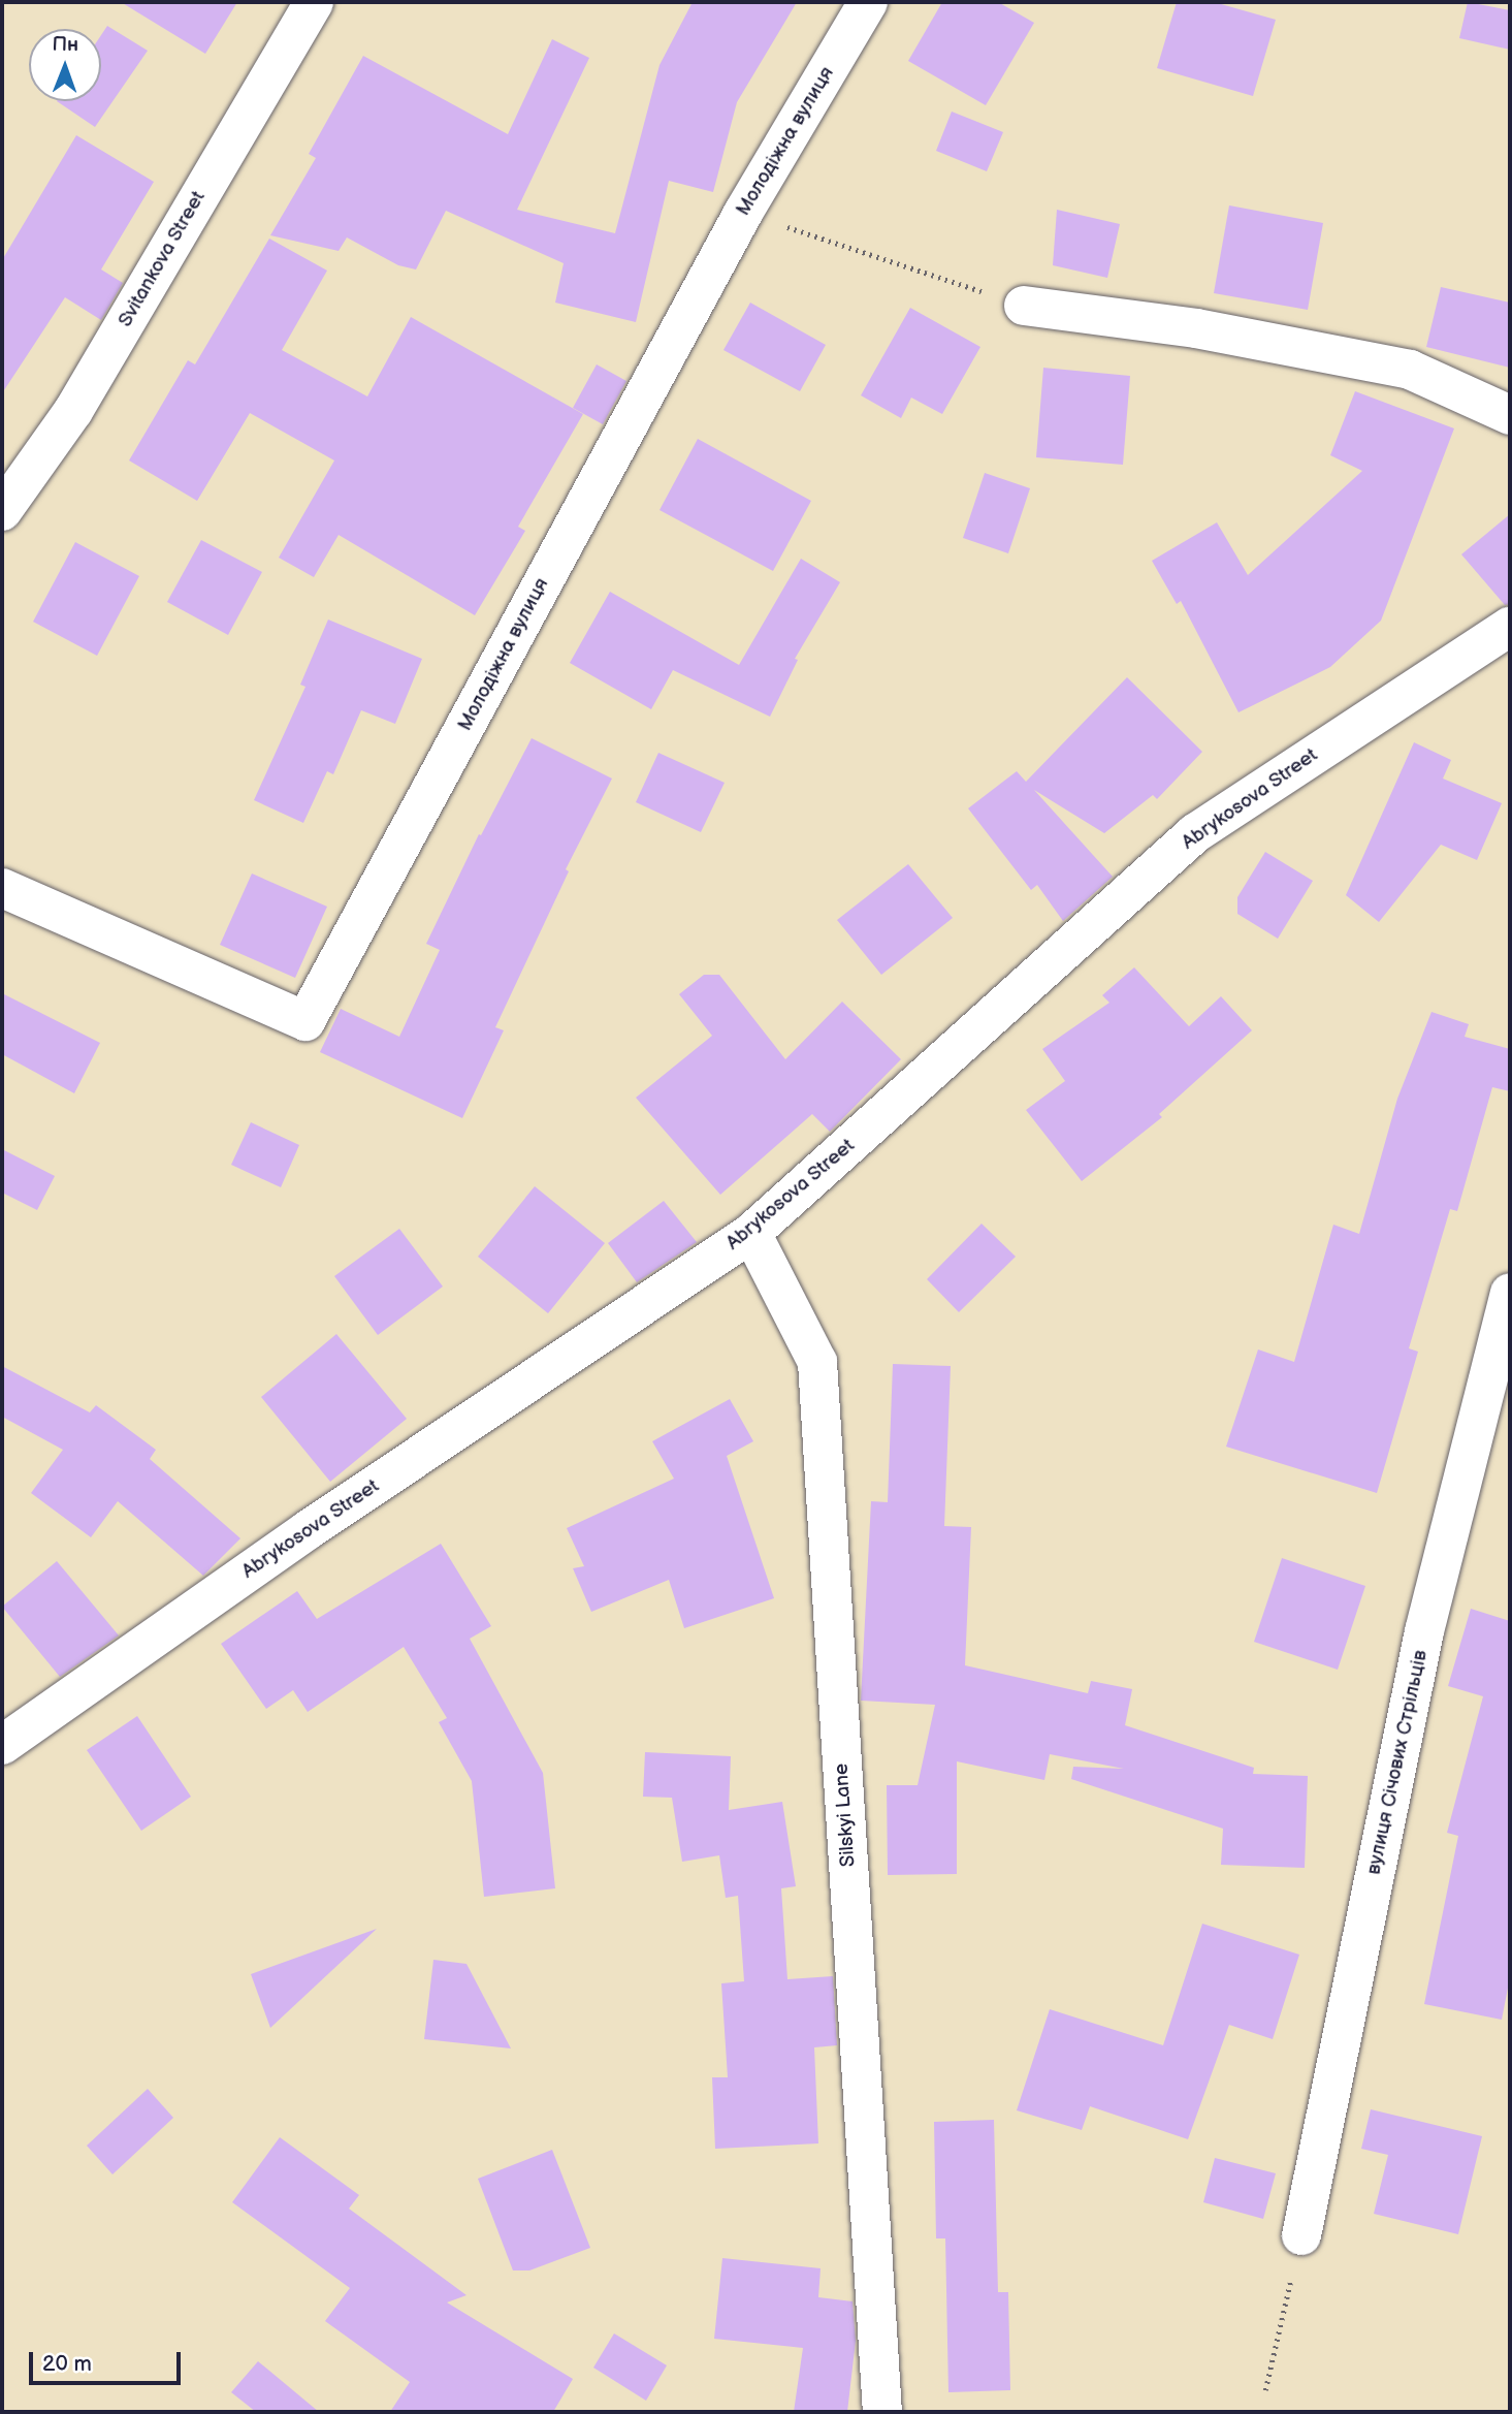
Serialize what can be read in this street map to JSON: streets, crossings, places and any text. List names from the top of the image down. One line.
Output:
{"streets":{"street":["Молодіжна вулиця","Svitankova Street","Abrykosova Street","вулиця Січових Стрільців","Silskyi Lane"]},"crossings":[["Abrykosova Street","Silskyi Lane"]],"scale_bar":"20 m","north":"top"}
